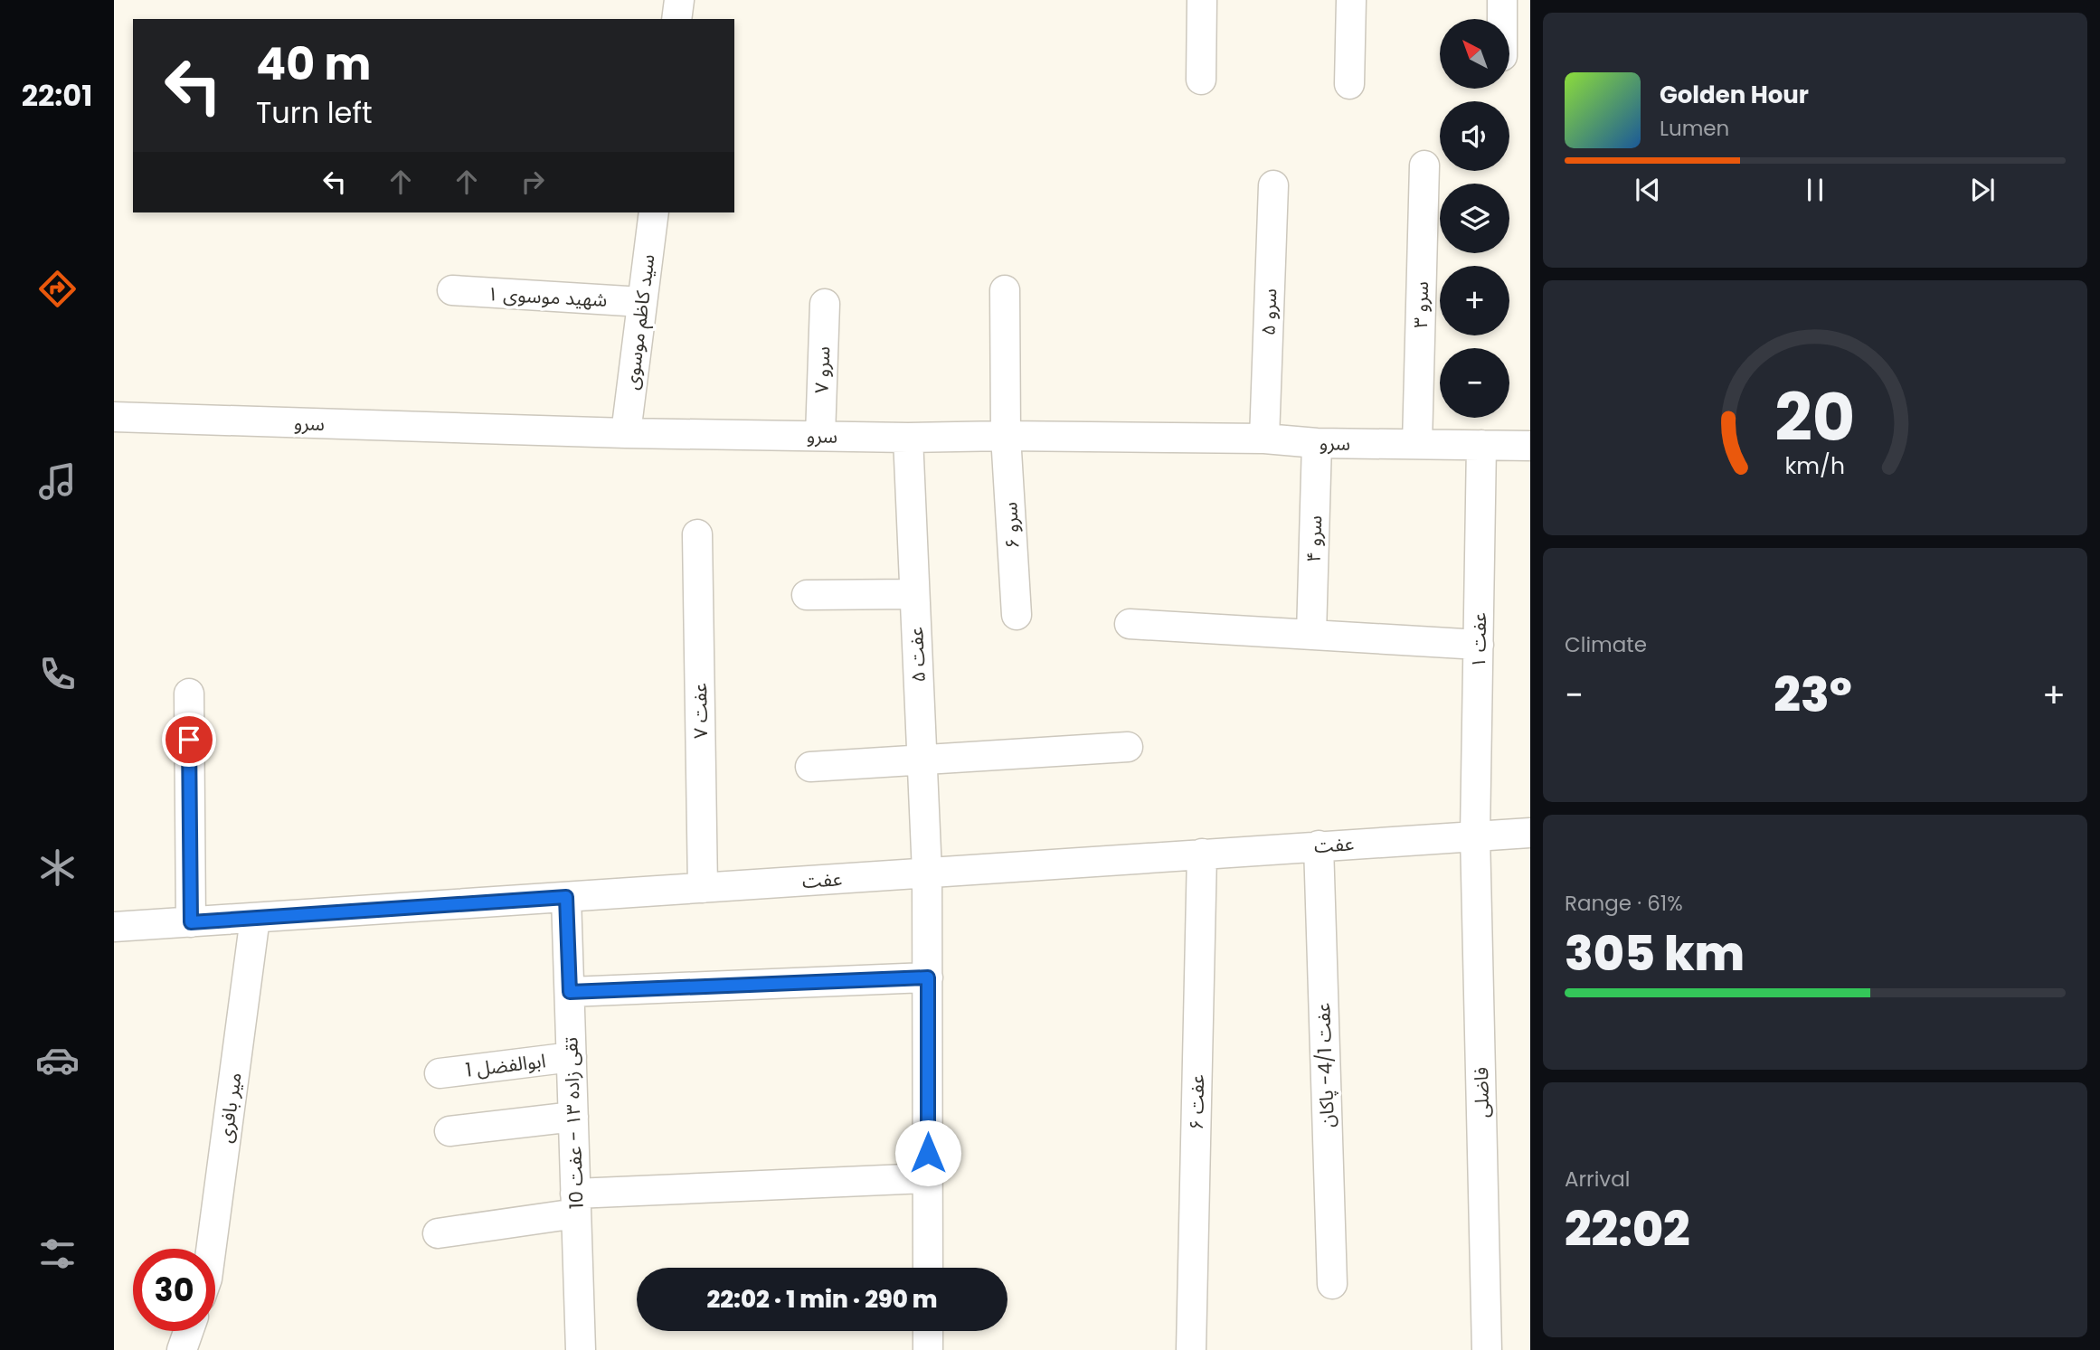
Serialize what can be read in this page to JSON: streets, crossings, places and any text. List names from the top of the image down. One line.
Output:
{"streets":{"street":["شهید موسوی ۱","سرو ۳","سرو ۵","سید کاظم موسوی","سرو ۷","سرو","سرو ۶","سرو ۴","عفت ۱","عفت ۵","عفت ۷","عفت","ابوالفضل 1","عفت 4/1- پاکان","فاضلی","عفت ۶","میر بافری","تقی زاده ۱۳ - عفت 10"]},"crossings":[["شهید موسوی ۱","سید کاظم موسوی"],["سرو ۳","سرو"],["سرو ۵","سرو"],["سید کاظم موسوی","سرو"],["سرو ۷","سرو"],["سرو","سرو ۶"],["سرو","سرو ۴"],["سرو","عفت ۱"],["سرو","عفت ۵"],["عفت ۱","عفت"],["عفت ۱","فاضلی"],["عفت ۵","عفت"],["عفت ۷","عفت"],["عفت","عفت 4/1- پاکان"],["عفت","فاضلی"],["عفت","عفت ۶"],["عفت","میر بافری"],["عفت","تقی زاده ۱۳ - عفت 10"],["ابوالفضل 1","تقی زاده ۱۳ - عفت 10"]],"north":"top left","page":{"tabs":"22:01","map_buttons":["+","−"],"turn":["40 m","Turn left"],"song":["Golden Hour","Lumen"],"tile":["Climate",["Range · 61%","305 km"],["Arrival","22:02"]],"heat":["−","23°","+"],"limit":"30","trip":"22:02 · 1 min · 290 m","gauge":["20","km/h"]}}
